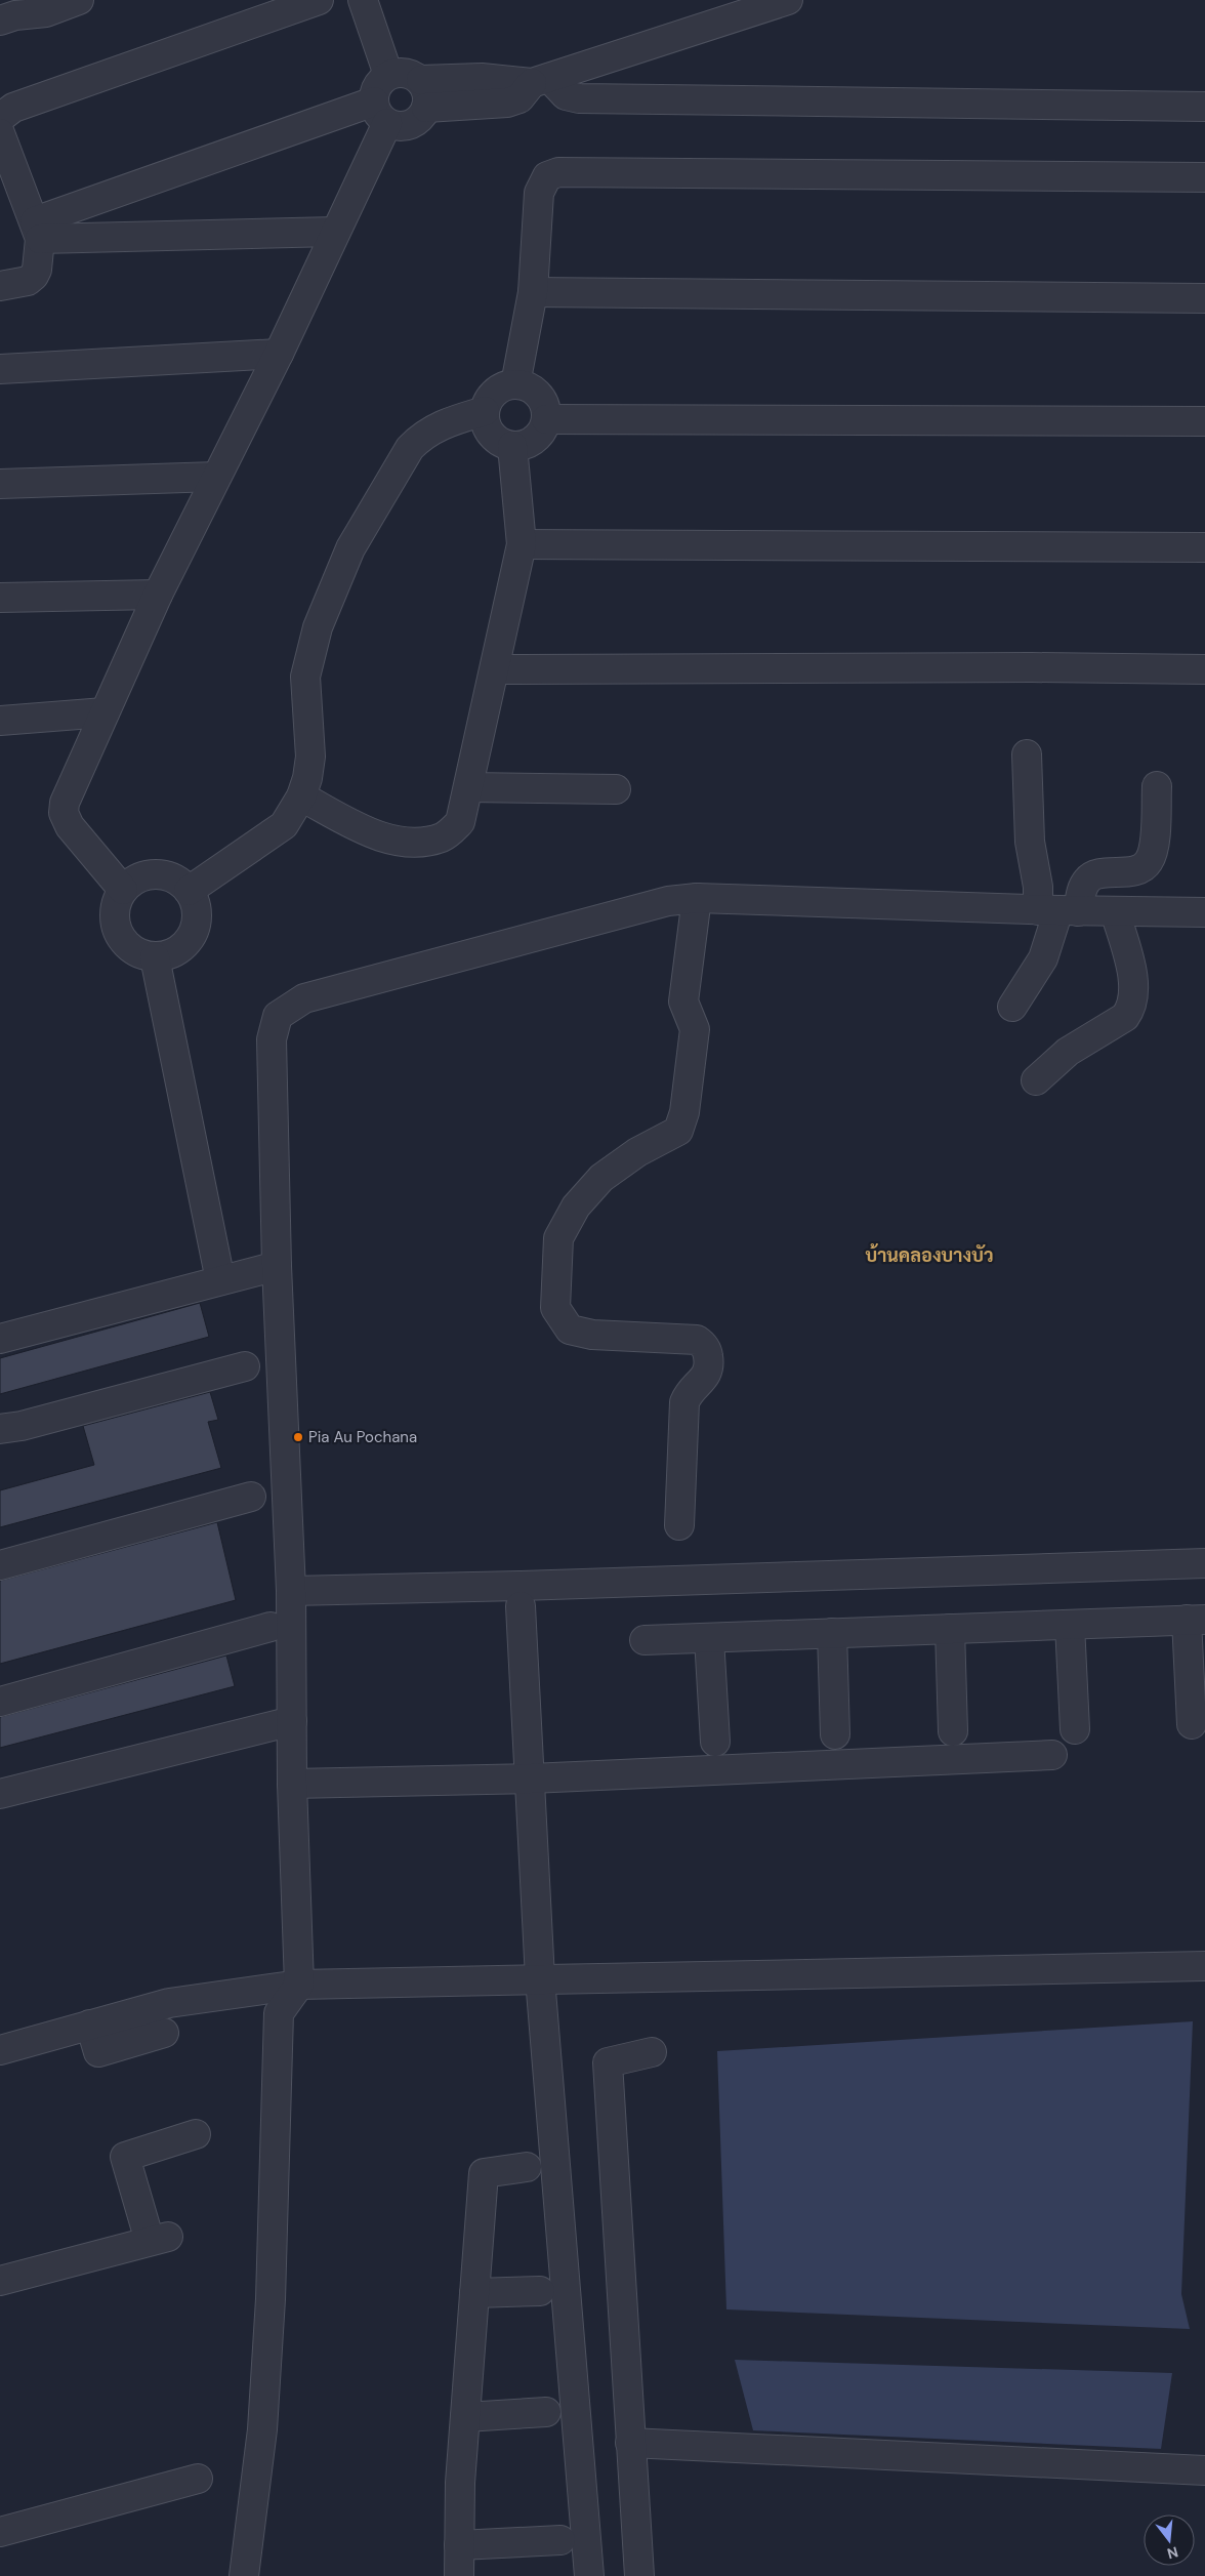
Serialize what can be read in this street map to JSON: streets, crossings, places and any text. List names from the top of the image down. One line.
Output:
{"districts":["บ้านคลองบางบัว"],"places":["Pia Au Pochana"],"north":"bottom"}
